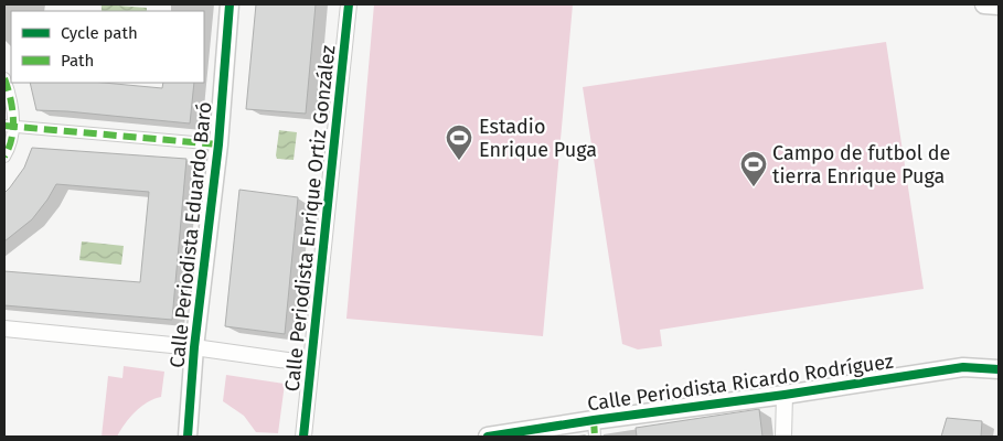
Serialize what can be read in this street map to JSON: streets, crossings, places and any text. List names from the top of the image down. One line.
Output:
{"streets":{"street":["Calle Periodista Enrique Ortiz González","Calle Periodista Eduardo Baró","Calle Periodista Ricardo Rodríguez"]},"places":{"sports":["Estadio Enrique Puga","Campo de futbol de tierra Enrique Puga"]},"legend":["Cycle path","Path"]}
